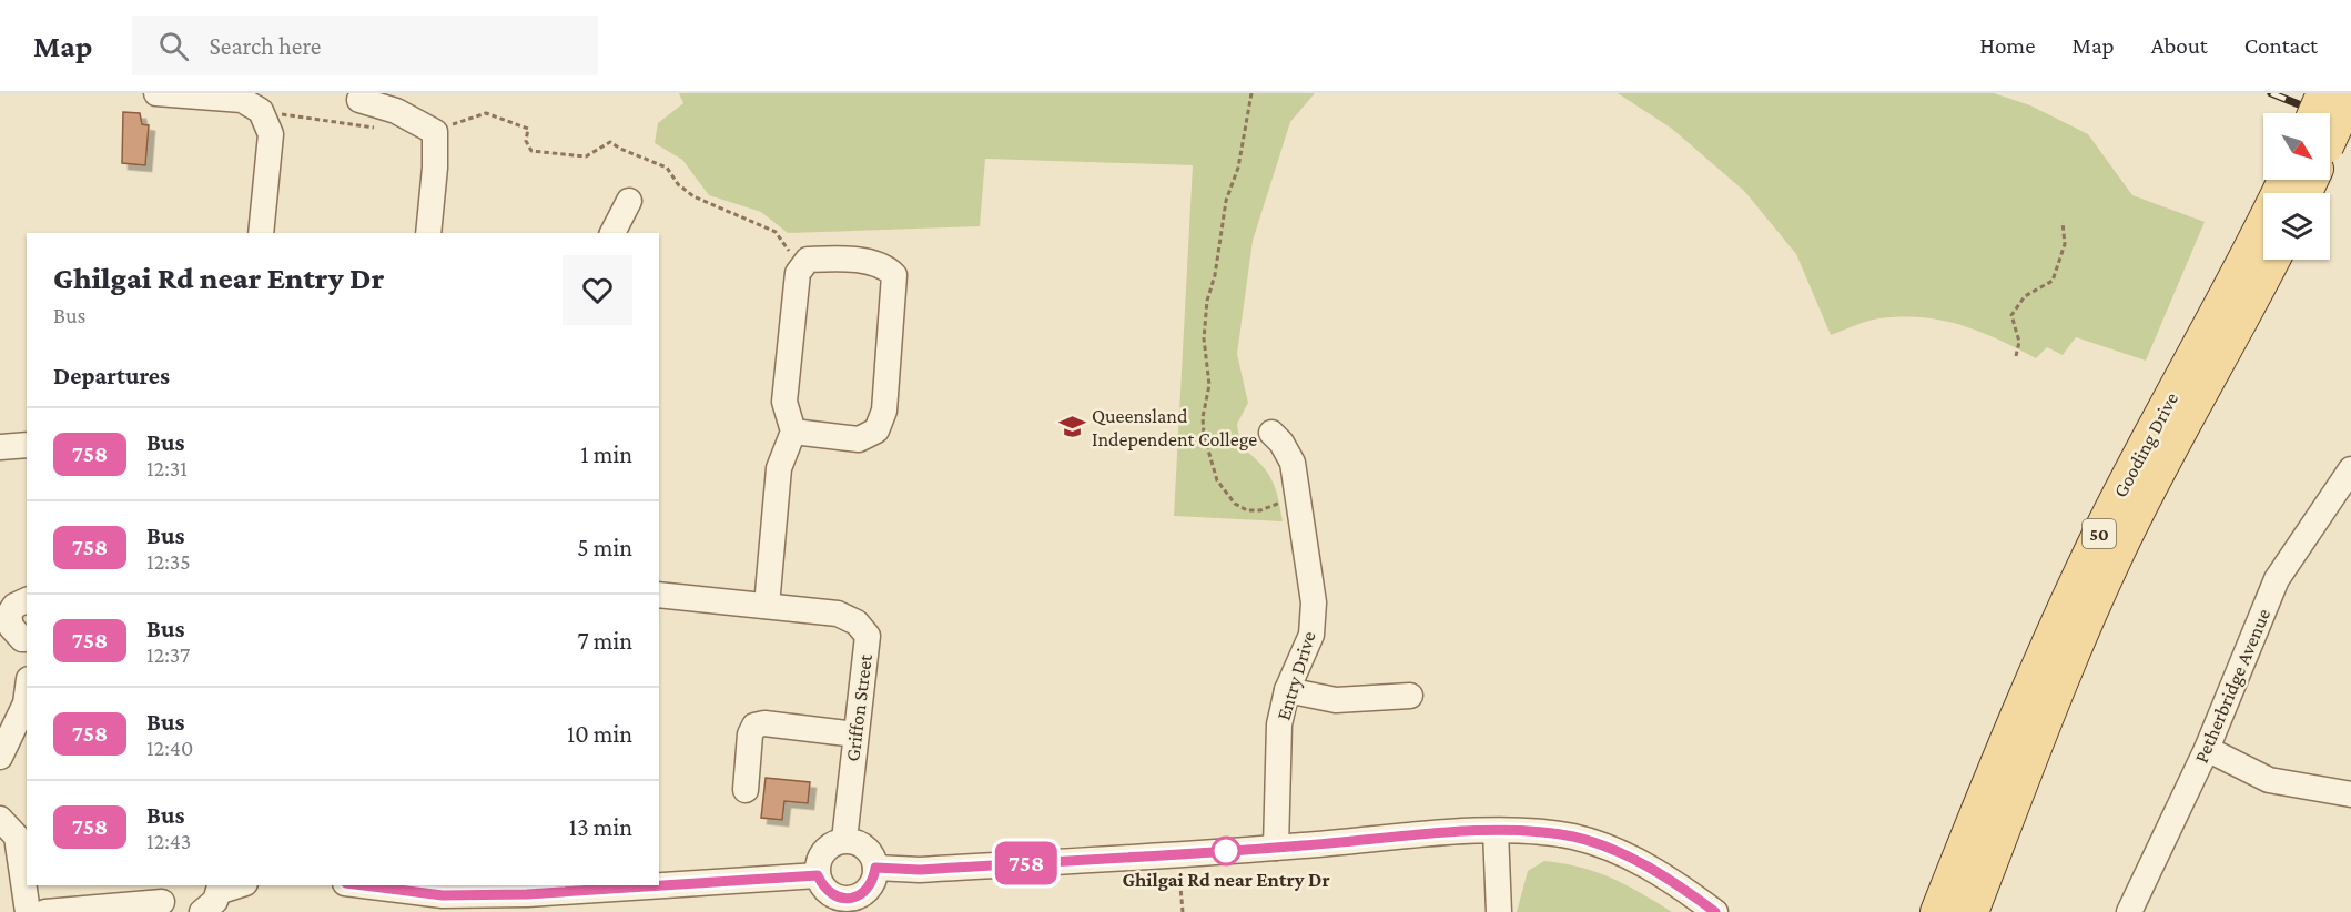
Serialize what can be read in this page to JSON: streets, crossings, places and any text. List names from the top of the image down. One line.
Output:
{"streets":{"main road":["Gooding Drive","50"],"street":["Entry Drive","Petherbridge Avenue","Griffon Street"]},"places":{"school or university":["Queensland Independent College"],"other":["Ghilgai Rd near Entry Dr"]},"lines":["bus line 758"],"north":"bottom right","page":{"header":"Map","search":"Search here","nav":["Home","Map","About","Contact"],"on_map":"758","heading":[["Ghilgai Rd near Entry Dr","Bus"],"Departures"],"list":[{"mark":"758","name":"Bus","note":"12:31","value":"1 min"},{"mark":"758","name":"Bus","note":"12:35","value":"5 min"},{"mark":"758","name":"Bus","note":"12:37","value":"7 min"},{"mark":"758","name":"Bus","note":"12:40","value":"10 min"},{"mark":"758","name":"Bus","note":"12:43","value":"13 min"}]}}
